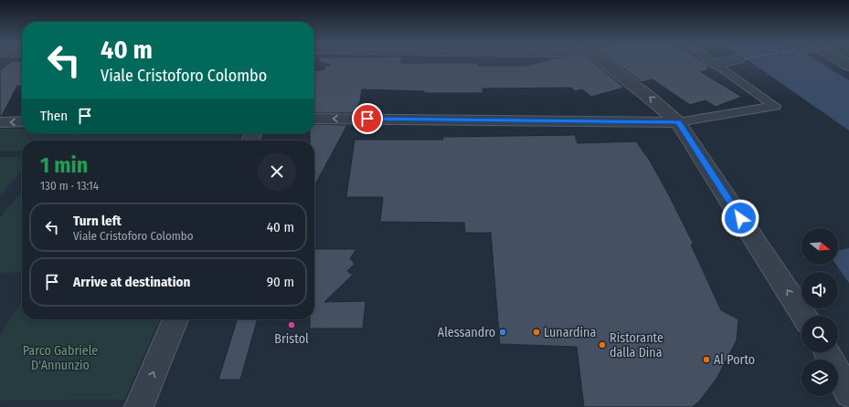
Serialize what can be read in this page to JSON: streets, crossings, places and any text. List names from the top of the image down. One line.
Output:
{"parks":["Parco Gabriele D'Annunzio"],"places":["Bristol","Alessandro","Lunardina","Ristorante dalla Dina","Al Porto"],"north":"right","page":{"turn":["40 m","Viale Cristoforo Colombo"],"then":"Then","heading":["1 min","130 m · 13:14"],"list":[{"name":"Turn left","note":"Viale Cristoforo Colombo","value":"40 m"},{"name":"Arrive at destination","value":"90 m"}]}}
